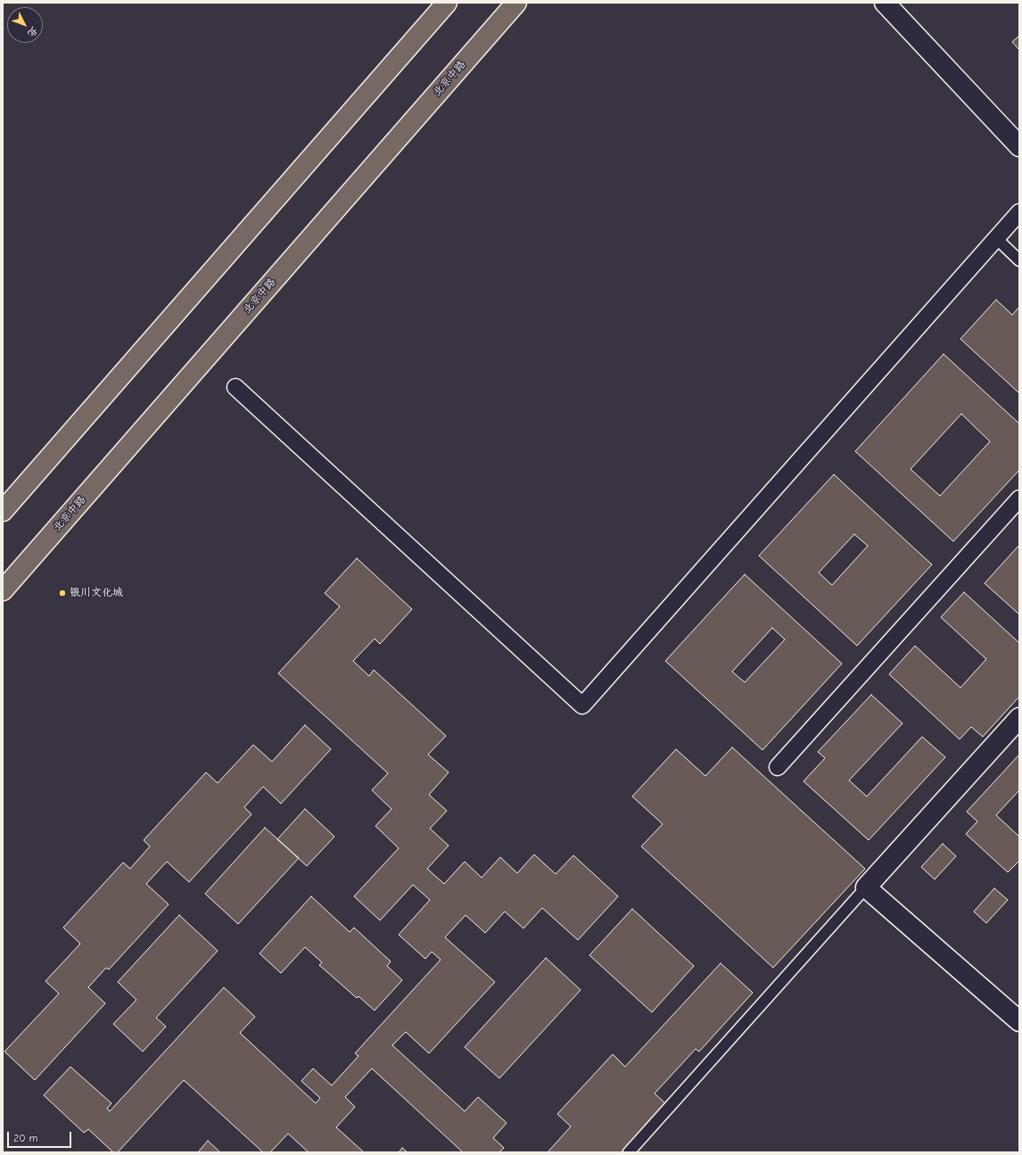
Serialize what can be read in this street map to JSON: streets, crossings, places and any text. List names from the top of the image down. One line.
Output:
{"streets":{"main road":["北京中路"]},"places":["银川文化城"],"scale_bar":"20 m","north":"bottom right"}
